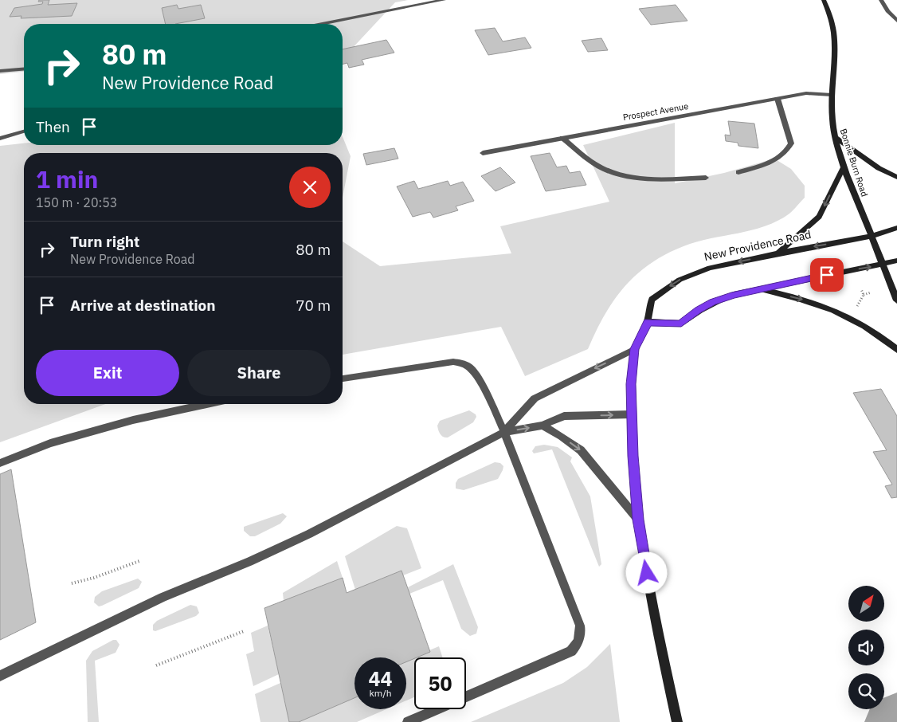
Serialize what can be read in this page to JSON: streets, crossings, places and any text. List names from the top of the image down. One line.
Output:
{"streets":{"main road":["Bonnie Burn Road","New Providence Road"],"street":["Prospect Avenue"]},"crossings":[["Prospect Avenue","Bonnie Burn Road"],["Bonnie Burn Road","New Providence Road"]],"north":"top right","page":{"turn":["80 m","New Providence Road"],"then":"Then","heading":["1 min","150 m · 20:53"],"list":[{"name":"Turn right","note":"New Providence Road","value":"80 m"},{"name":"Arrive at destination","value":"70 m"}],"buttons":["Exit","Share"],"speed":"44 km/h","limit":"50"}}
